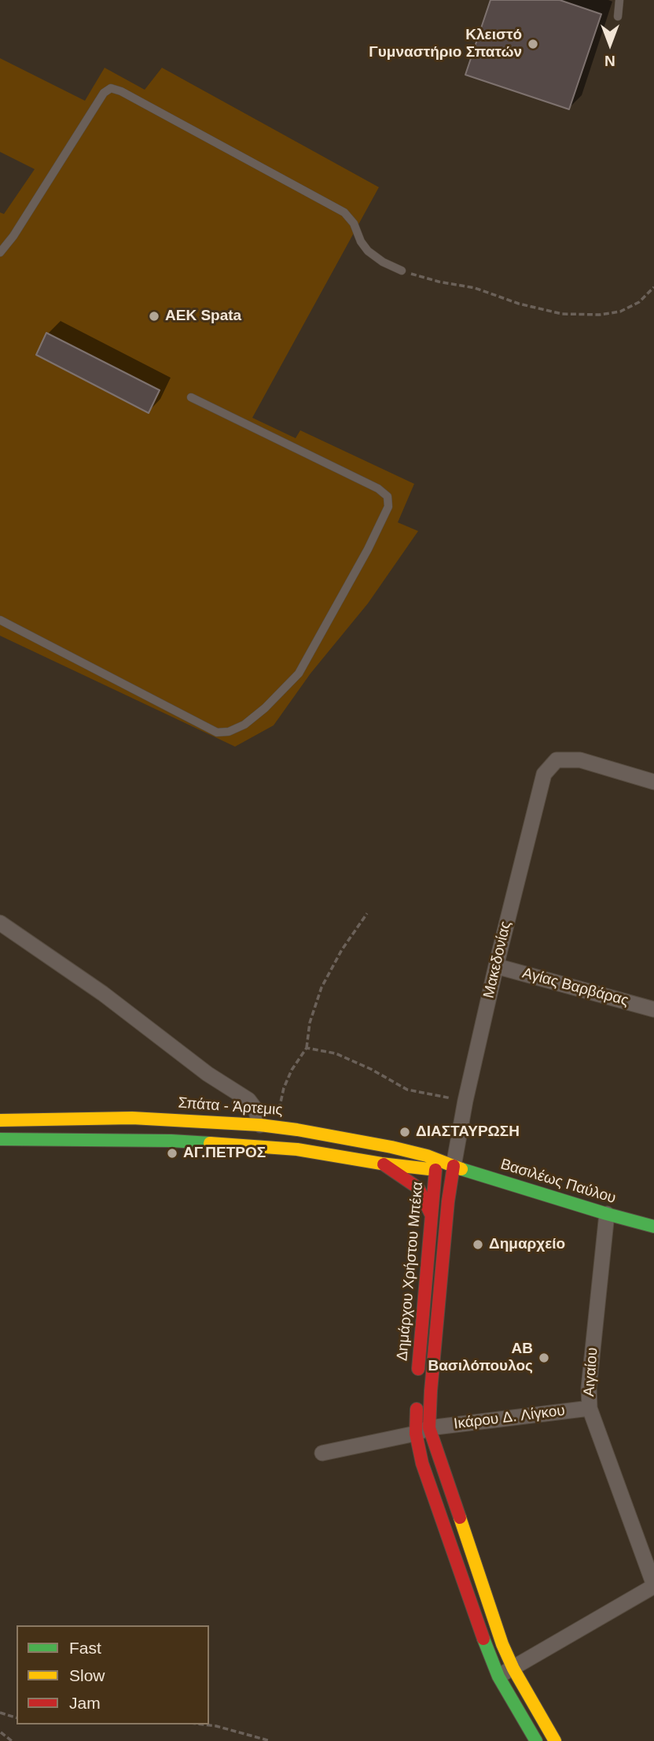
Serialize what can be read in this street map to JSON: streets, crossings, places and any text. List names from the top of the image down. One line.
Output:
{"streets":{"main road":["Σπάτα - Άρτεμις","Βασιλέως Παύλου","Δημάρχου Χρήστου Μπέκα"],"street":["Μακεδονίας","Αγίας Βαρβάρας","Αιγαίου","Ικάρου Δ. Λίγκου"]},"crossings":[["Μακεδονίας","Αγίας Βαρβάρας"],["Μακεδονίας","Σπάτα - Άρτεμις"],["Μακεδονίας","Βασιλέως Παύλου"],["Μακεδονίας","Δημάρχου Χρήστου Μπέκα"],["Σπάτα - Άρτεμις","Βασιλέως Παύλου"],["Σπάτα - Άρτεμις","Δημάρχου Χρήστου Μπέκα"],["Βασιλέως Παύλου","Δημάρχου Χρήστου Μπέκα"],["Βασιλέως Παύλου","Αιγαίου"],["Δημάρχου Χρήστου Μπέκα","Ικάρου Δ. Λίγκου"],["Αιγαίου","Ικάρου Δ. Λίγκου"]],"places":["Κλειστό Γυμναστήριο Σπατών","AEK Spata","ΔΙΑΣΤΑΥΡΩΣΗ","ΑΓ.ΠΕΤΡΟΣ","Δημαρχείο","ΑΒ Βασιλόπουλος"],"legend":["Fast","Slow","Jam"],"north":"bottom"}
